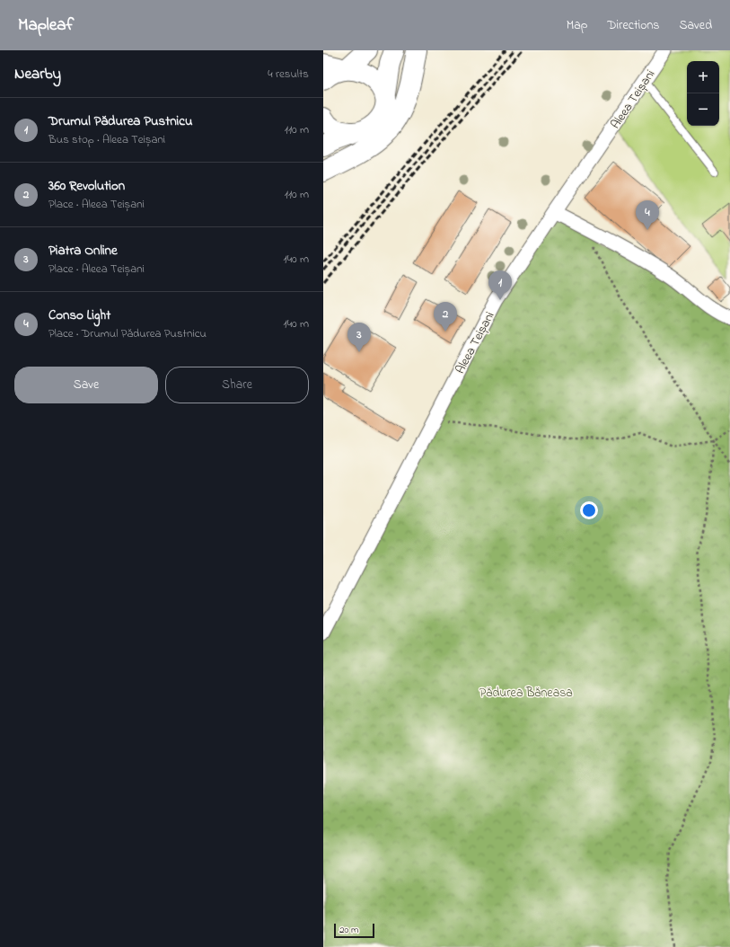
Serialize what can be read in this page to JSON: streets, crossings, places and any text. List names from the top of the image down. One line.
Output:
{"streets":{"street":["Aleea Teișani"]},"parks":["Pădurea Băneasa"],"scale_bar":"20 m","page":{"header":"Mapleaf","nav":["Map","Directions","Saved"],"heading":["Nearby","4 results"],"map_buttons":["+","−"],"list":[{"mark":"1","name":"Drumul Pădurea Pustnicu","note":"Bus stop · Aleea Teișani","value":"110 m"},{"mark":"2","name":"360 Revolution","note":"Place · Aleea Teișani","value":"110 m"},{"mark":"3","name":"Piatra Online","note":"Place · Aleea Teișani","value":"140 m"},{"mark":"4","name":"Conso Light","note":"Place · Drumul Pădurea Pustnicu","value":"140 m"}],"pins":["4","1","2","3"],"buttons":["Save","Share"],"scale":"20 m"}}
